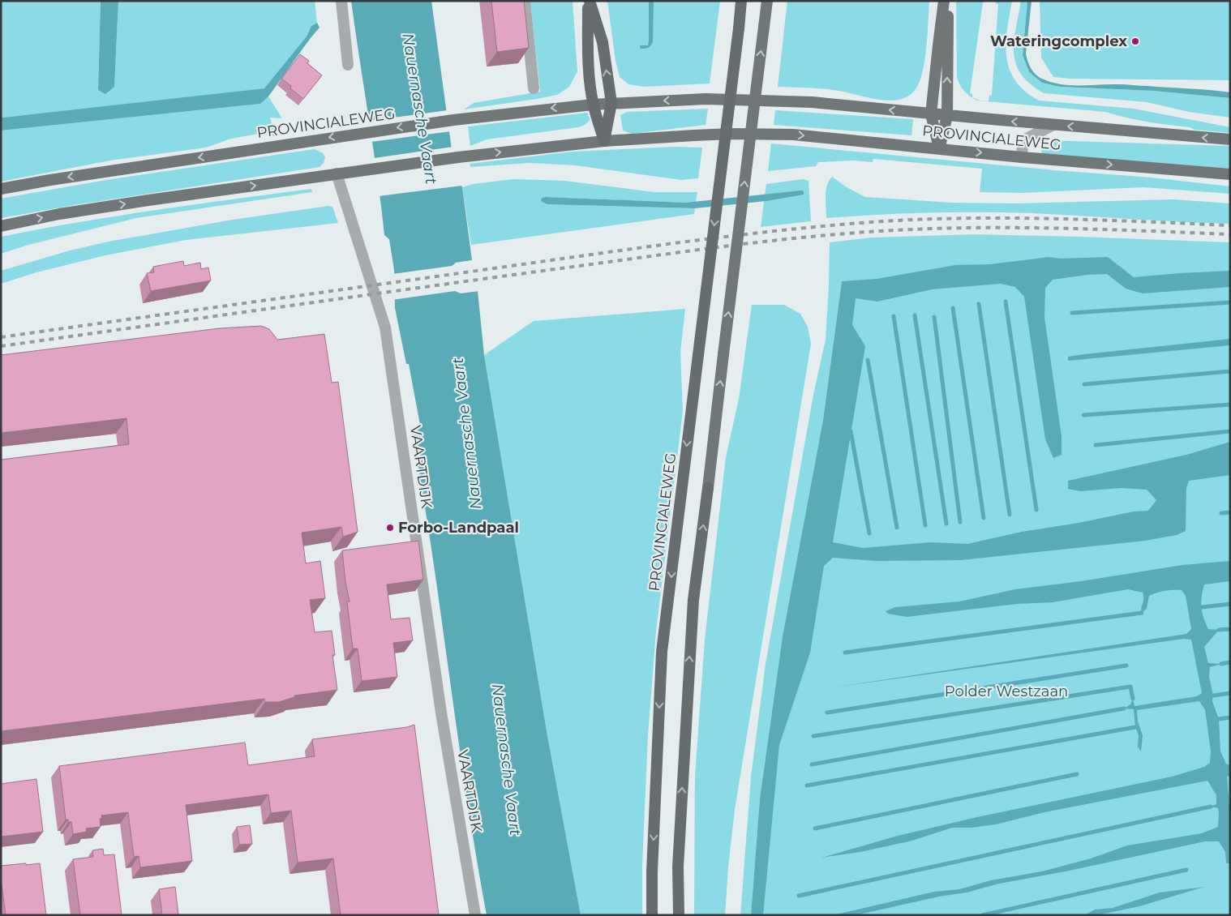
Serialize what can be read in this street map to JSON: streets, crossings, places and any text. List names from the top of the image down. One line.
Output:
{"streets":{"highway":["PROVINCIALEWEG"],"street":["VAARTDIJK"]},"crossings":[["PROVINCIALEWEG","VAARTDIJK"]],"water":["Nauernasche Vaart"],"parks":["Polder Westzaan"],"places":["Wateringcomplex","Forbo-Landpaal"]}
